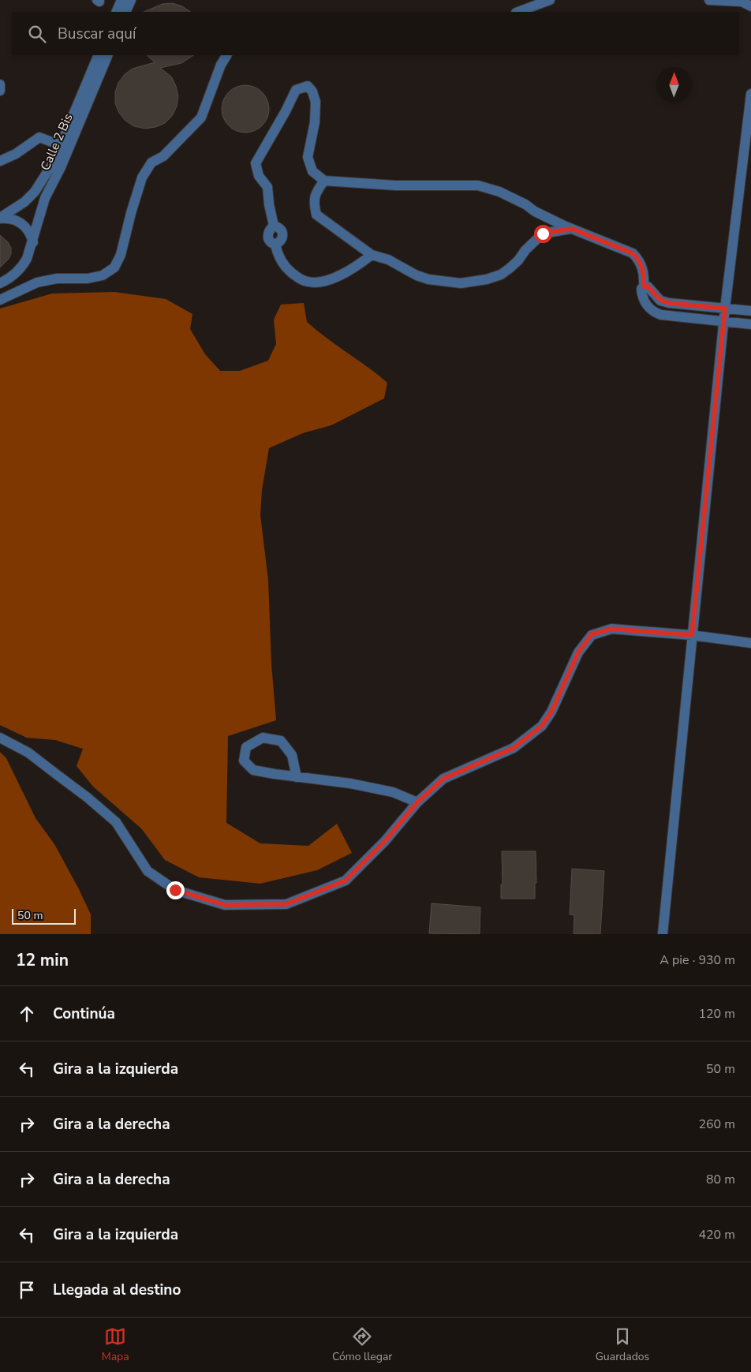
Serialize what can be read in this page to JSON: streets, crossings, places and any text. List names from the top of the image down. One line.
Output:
{"streets":{"street":["Calle 2 Bis"]},"scale_bar":"50 m","north":"top","page":{"search":"Buscar aquí","scale":"50 m","heading":["12 min","A pie · 930 m"],"list":[["Continúa","120 m"],["Gira a la izquierda","50 m"],["Gira a la derecha","260 m"],["Gira a la derecha","80 m"],["Gira a la izquierda","420 m"],"Llegada al destino"],"nav":["Mapa","Cómo llegar","Guardados"]}}
